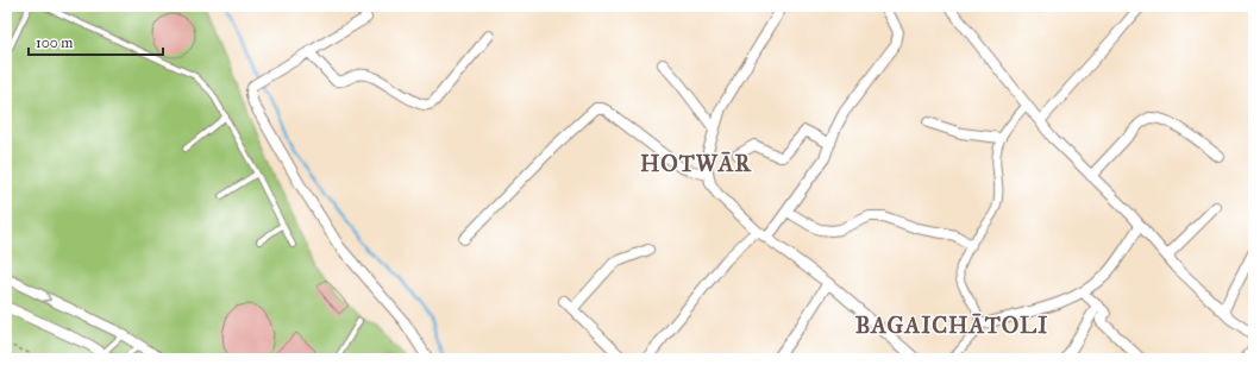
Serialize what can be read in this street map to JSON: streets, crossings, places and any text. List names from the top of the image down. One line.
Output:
{"districts":["HOTWĀR","BAGAICHĀTOLI"],"scale_bar":"100 m"}
